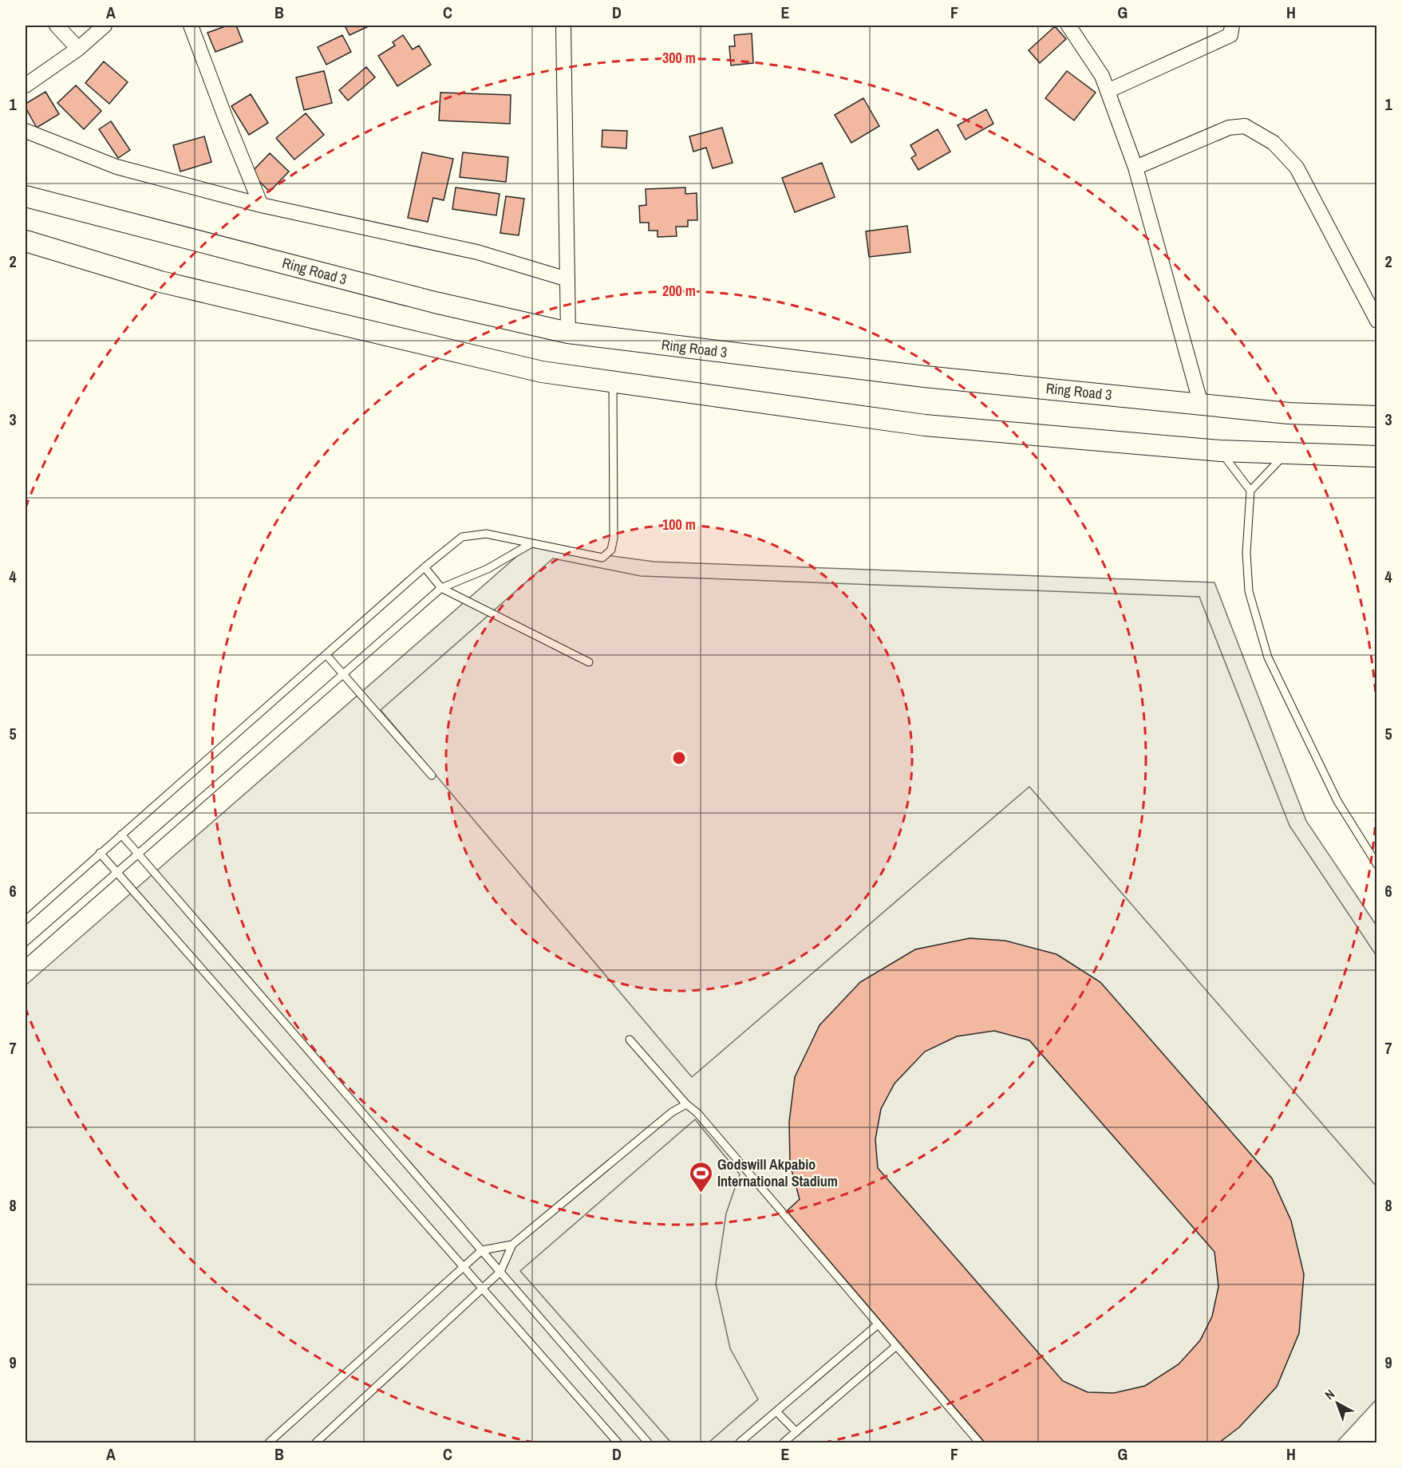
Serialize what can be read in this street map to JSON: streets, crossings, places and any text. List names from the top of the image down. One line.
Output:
{"streets":{"main road":["Ring Road 3"]},"places":{"sports":["Godswill Akpabio International Stadium"]},"north":"top left","grid":{"columns":["A","B","C","D","E","F","G","H"],"rows":["1","2","3","4","5","6","7","8","9"]},"rings":["300 m","200 m","100 m"]}
